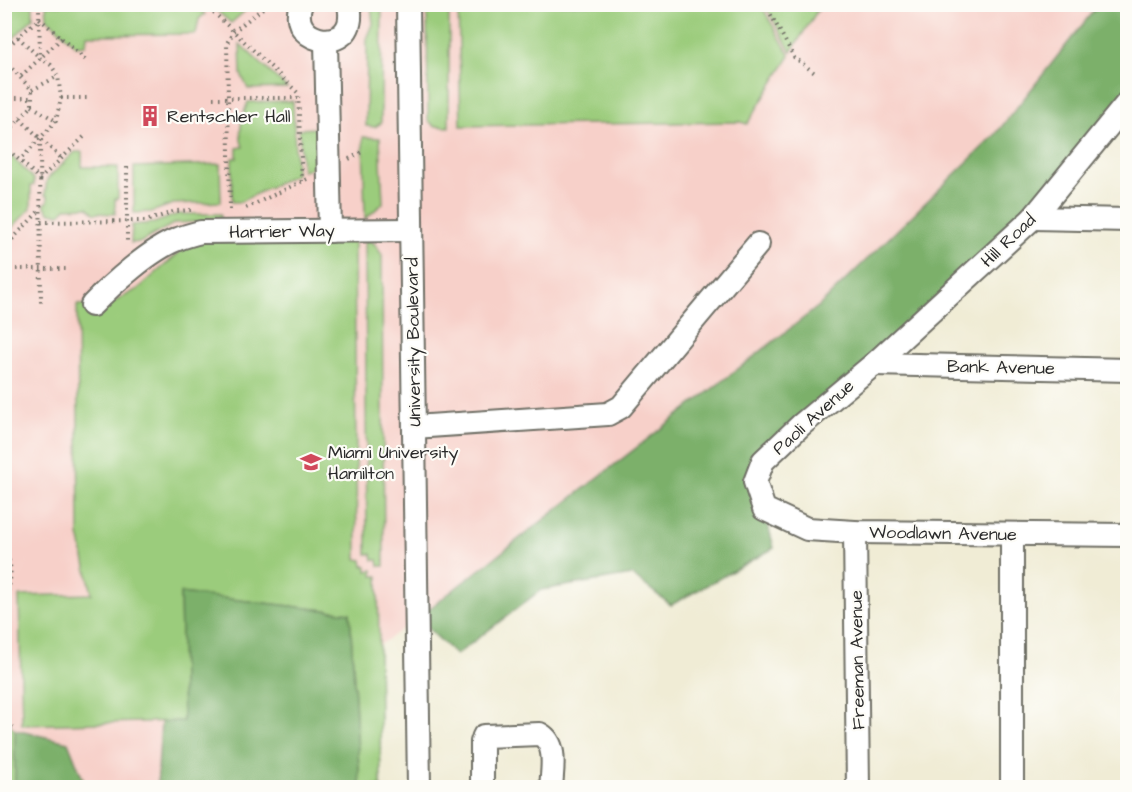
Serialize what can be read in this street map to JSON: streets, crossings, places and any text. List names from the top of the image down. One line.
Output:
{"streets":{"street":["Harrier Way","Hill Road","University Boulevard","Bank Avenue","Paoli Avenue","Woodlawn Avenue","Freeman Avenue"]},"crossings":[["Harrier Way","University Boulevard"],["Hill Road","Bank Avenue"],["Hill Road","Paoli Avenue"],["Bank Avenue","Paoli Avenue"],["Paoli Avenue","Woodlawn Avenue"],["Woodlawn Avenue","Freeman Avenue"]],"places":{"building":["Rentschler Hall"],"school or university":["Miami University Hamilton"]}}
